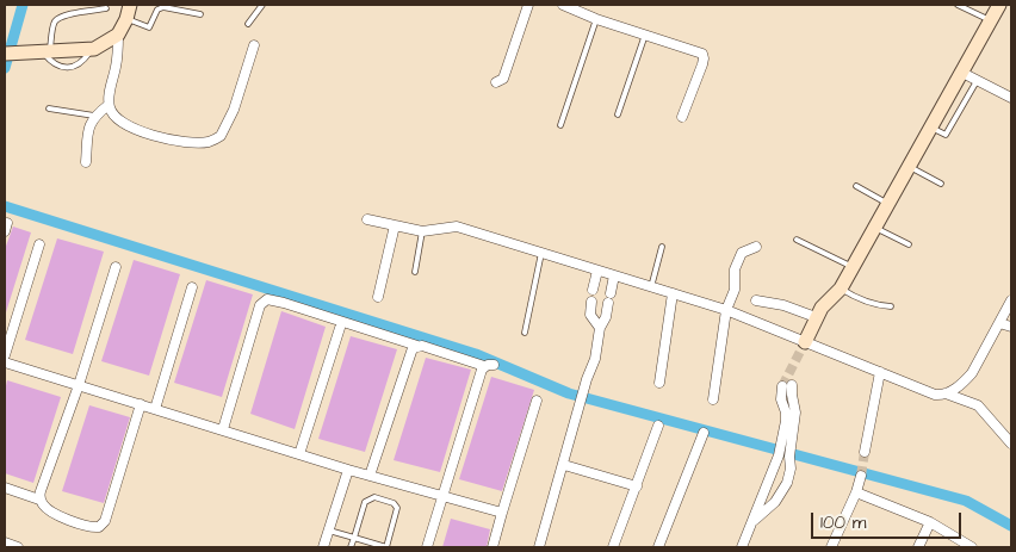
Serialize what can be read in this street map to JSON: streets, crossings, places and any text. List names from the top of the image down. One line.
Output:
{"scale_bar":"100 m"}
